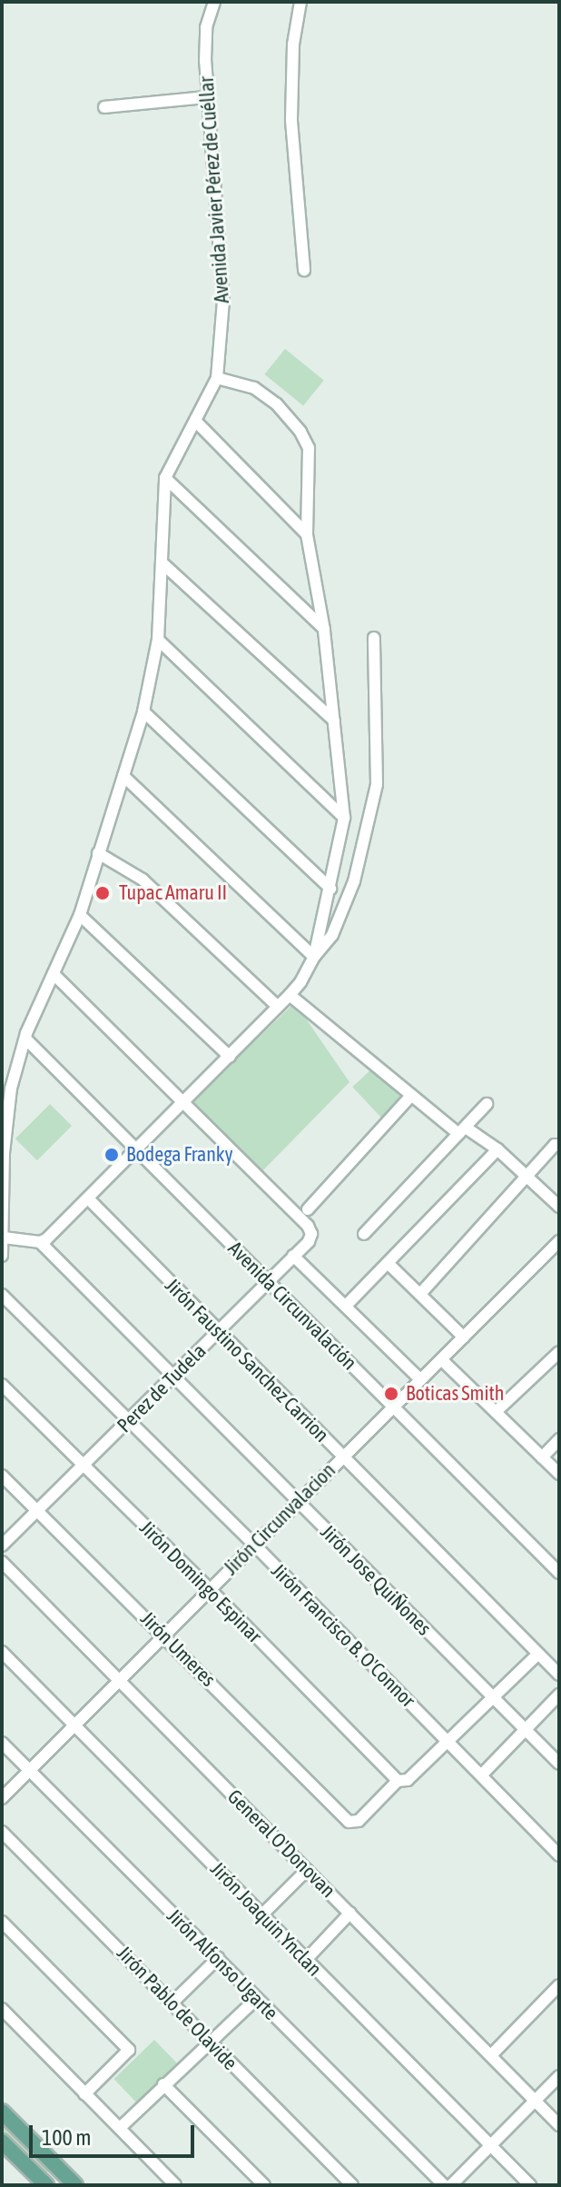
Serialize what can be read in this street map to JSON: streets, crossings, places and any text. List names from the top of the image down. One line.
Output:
{"streets":{"street":["Avenida Javier Pérez de Cuéllar","Avenida Circunvalación","Jirón Faustino Sanchez Carrion","Perez de Tudela","Jirón Circunvalacion","Jirón Jose QuiÑones","Jirón Domingo Espinar","Jirón Francisco B. O'Connor","Jirón Umeres","General O'Donovan","Jirón Joaquin Ynclan","Jirón Alfonso Ugarte","Jirón Pablo de Olavide"]},"crossings":[["Avenida Javier Pérez de Cuéllar","Avenida Circunvalación"],["Avenida Circunvalación","Perez de Tudela"],["Avenida Circunvalación","Jirón Circunvalacion"],["Jirón Faustino Sanchez Carrion","Perez de Tudela"],["Jirón Faustino Sanchez Carrion","Jirón Circunvalacion"],["Perez de Tudela","Jirón Jose QuiÑones"],["Perez de Tudela","Jirón Domingo Espinar"],["Perez de Tudela","Jirón Francisco B. O'Connor"],["Perez de Tudela","Jirón Umeres"],["Jirón Circunvalacion","Jirón Jose QuiÑones"],["Jirón Circunvalacion","Jirón Domingo Espinar"],["Jirón Circunvalacion","Jirón Francisco B. O'Connor"],["Jirón Circunvalacion","Jirón Umeres"],["Jirón Circunvalacion","General O'Donovan"],["Jirón Circunvalacion","Jirón Joaquin Ynclan"],["Jirón Circunvalacion","Jirón Alfonso Ugarte"],["Jirón Domingo Espinar","Jirón Umeres"]],"places":["Tupac Amaru II","Bodega Franky","Boticas Smith"],"scale_bar":"100 m"}
